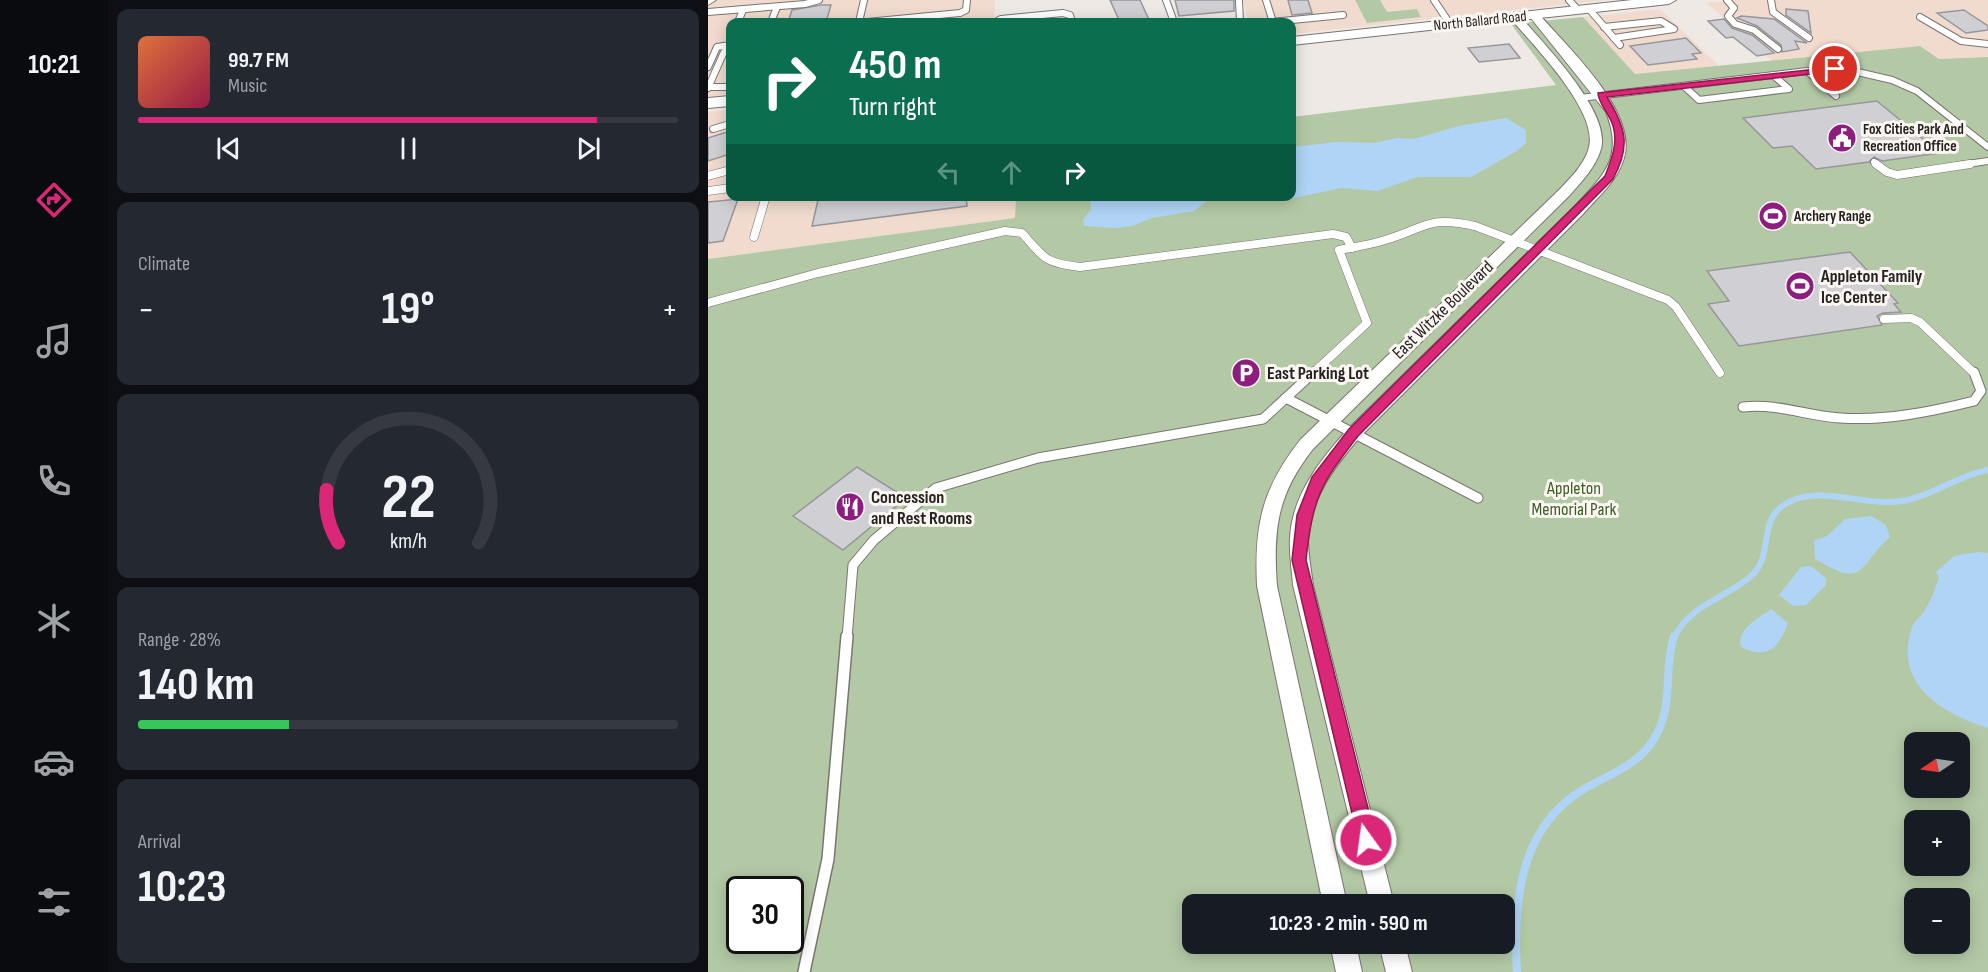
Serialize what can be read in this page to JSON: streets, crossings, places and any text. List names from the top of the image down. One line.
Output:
{"streets":{"main road":["North Ballard Road"],"street":["East Witzke Boulevard"]},"crossings":[["North Ballard Road","East Witzke Boulevard"]],"parks":["Appleton Memorial Park"],"places":{"public building":["Fox Cities Park And Recreation Office"],"sports":["Archery Range","Appleton Family Ice Center"],"parking":["East Parking Lot"],"restaurant":["Concession and Rest Rooms"]},"north":"left","page":{"tabs":"10:21","turn":["450 m","Turn right"],"song":["99.7 FM","Music"],"tile":["Climate",["Range · 28%","140 km"],["Arrival","10:23"]],"heat":["−","19°","+"],"map_buttons":["+","−"],"limit":"30","trip":"10:23 · 2 min · 590 m","gauge":["22","km/h"]}}
